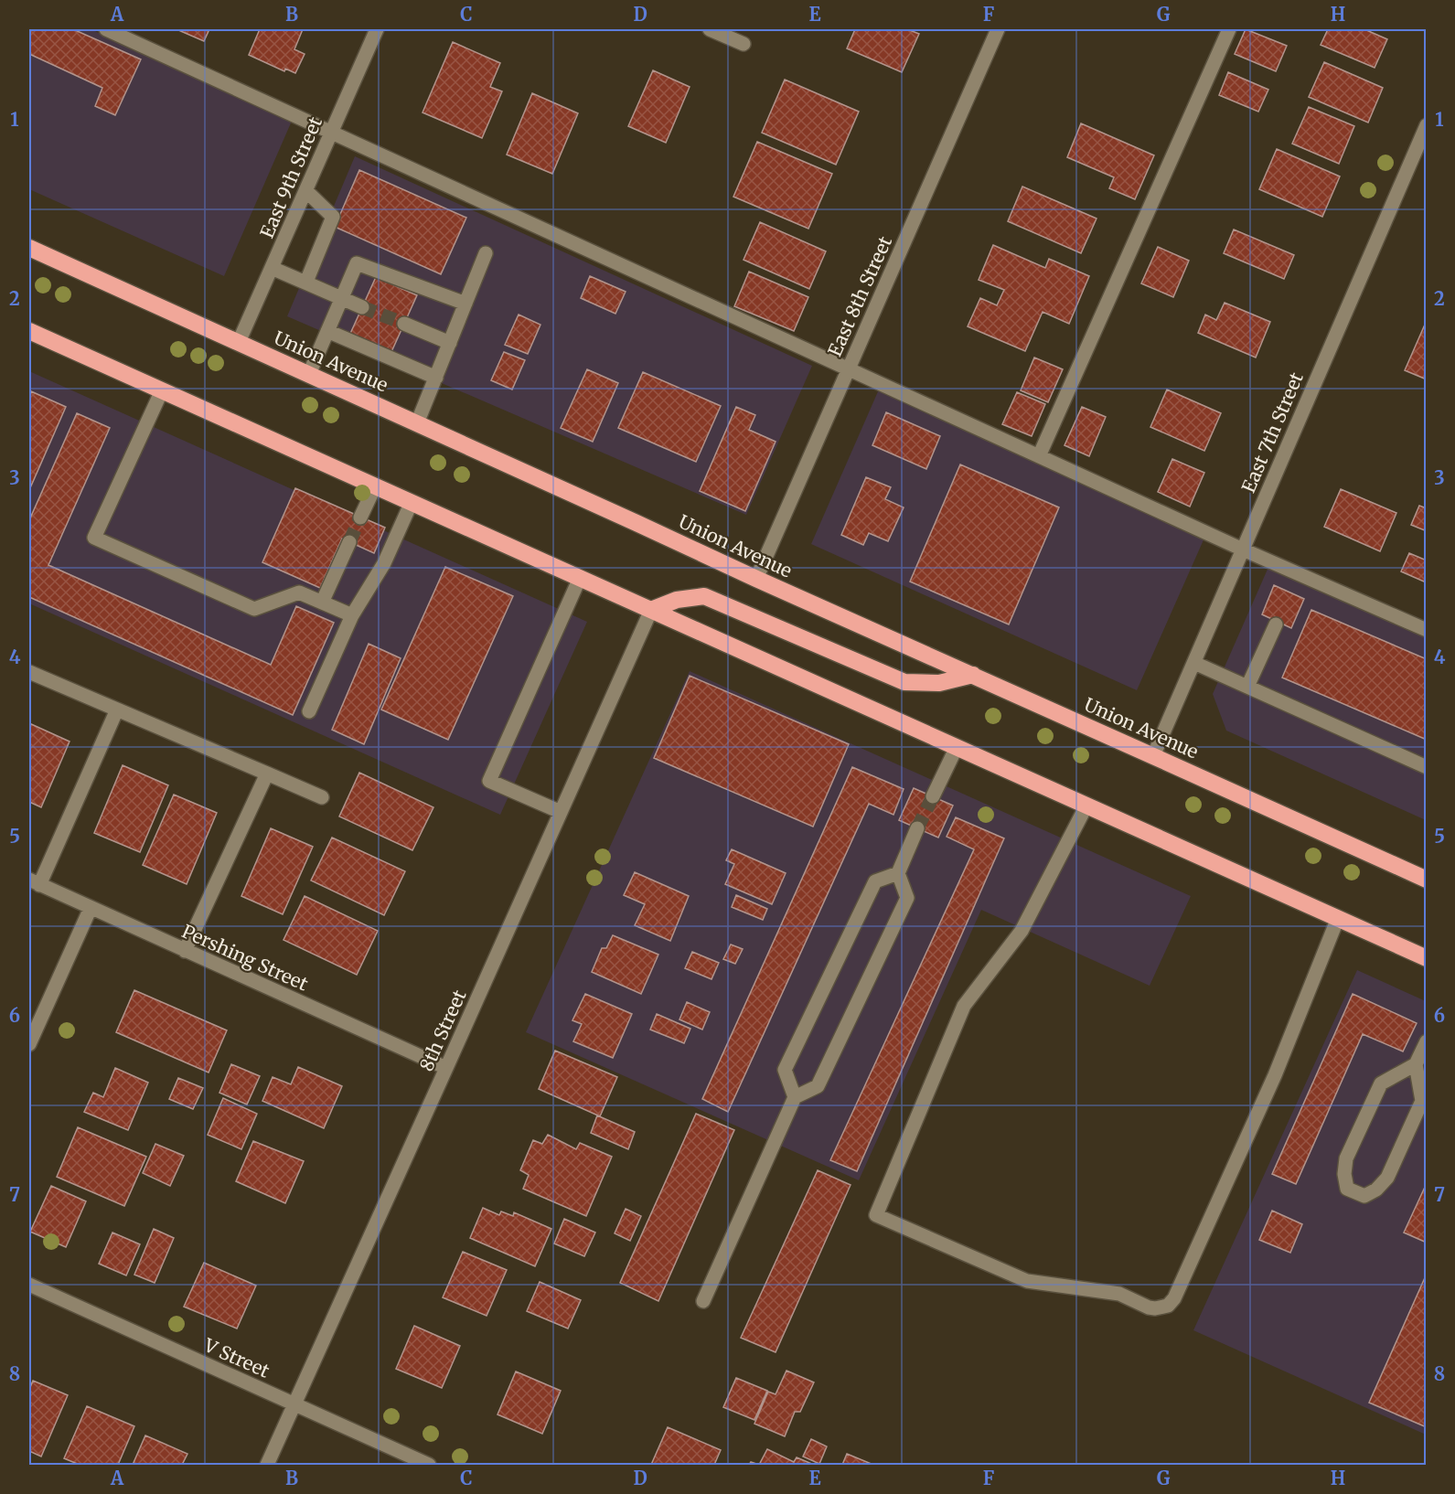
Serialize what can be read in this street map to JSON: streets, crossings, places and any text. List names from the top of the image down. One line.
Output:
{"streets":{"highway":["Union Avenue"],"street":["East 9th Street","East 8th Street","East 7th Street","Pershing Street","8th Street","V Street"]},"crossings":[["East 9th Street","Union Avenue"],["East 8th Street","Union Avenue"],["Union Avenue","East 7th Street"],["Pershing Street","8th Street"],["8th Street","V Street"]],"grid":{"columns":["A","B","C","D","E","F","G","H"],"rows":["1","2","3","4","5","6","7","8"]}}
